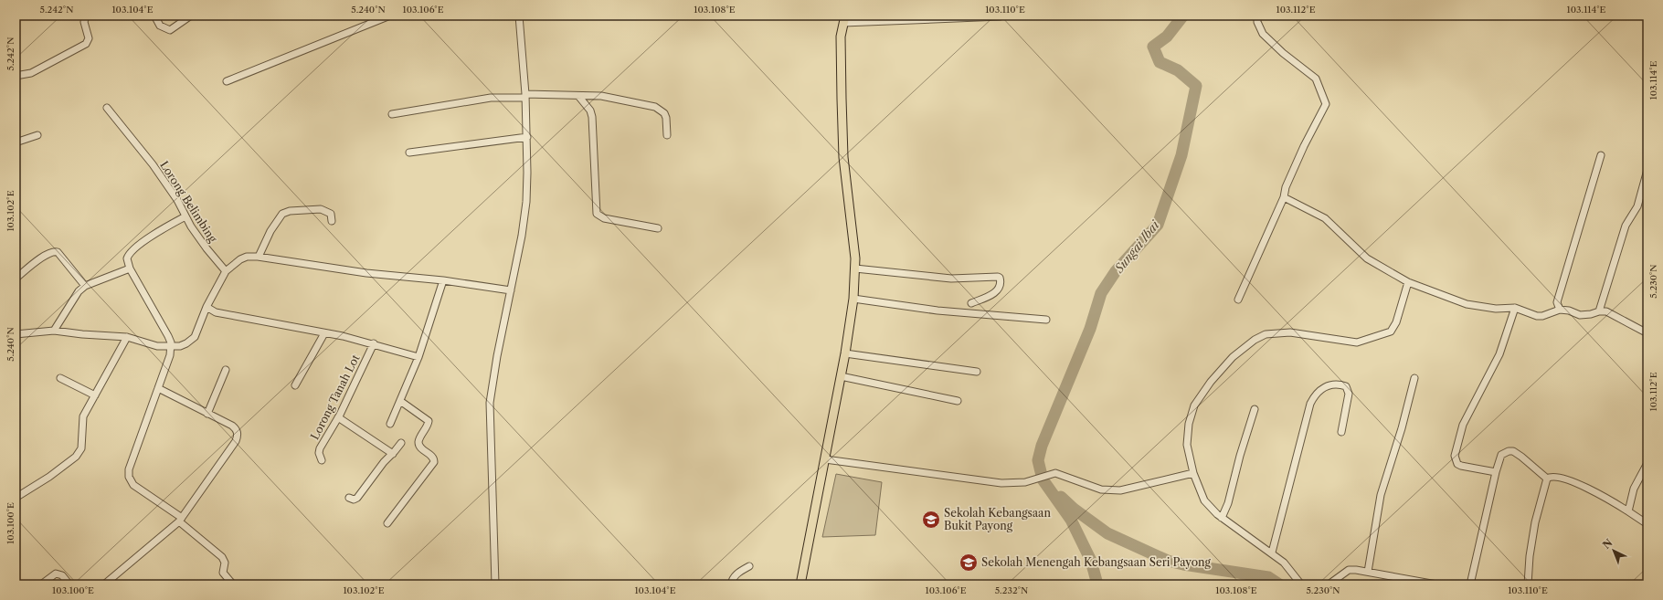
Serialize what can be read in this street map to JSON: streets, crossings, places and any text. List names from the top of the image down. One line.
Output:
{"streets":{"street":["Lorong Belimbing","Lorong Tanah Lot"]},"water":["Sungai Ibai"],"places":{"school or university":["Sekolah Kebangsaan Bukit Payong","Sekolah Menengah Kebangsaan Seri Payong"]},"north":"top left","coordinates":["5.242°N","103.104°E","5.240°N","103.106°E","103.108°E","103.110°E","103.112°E","103.114°E","103.102°E","5.230°N","103.100°E","5.232°N"]}
